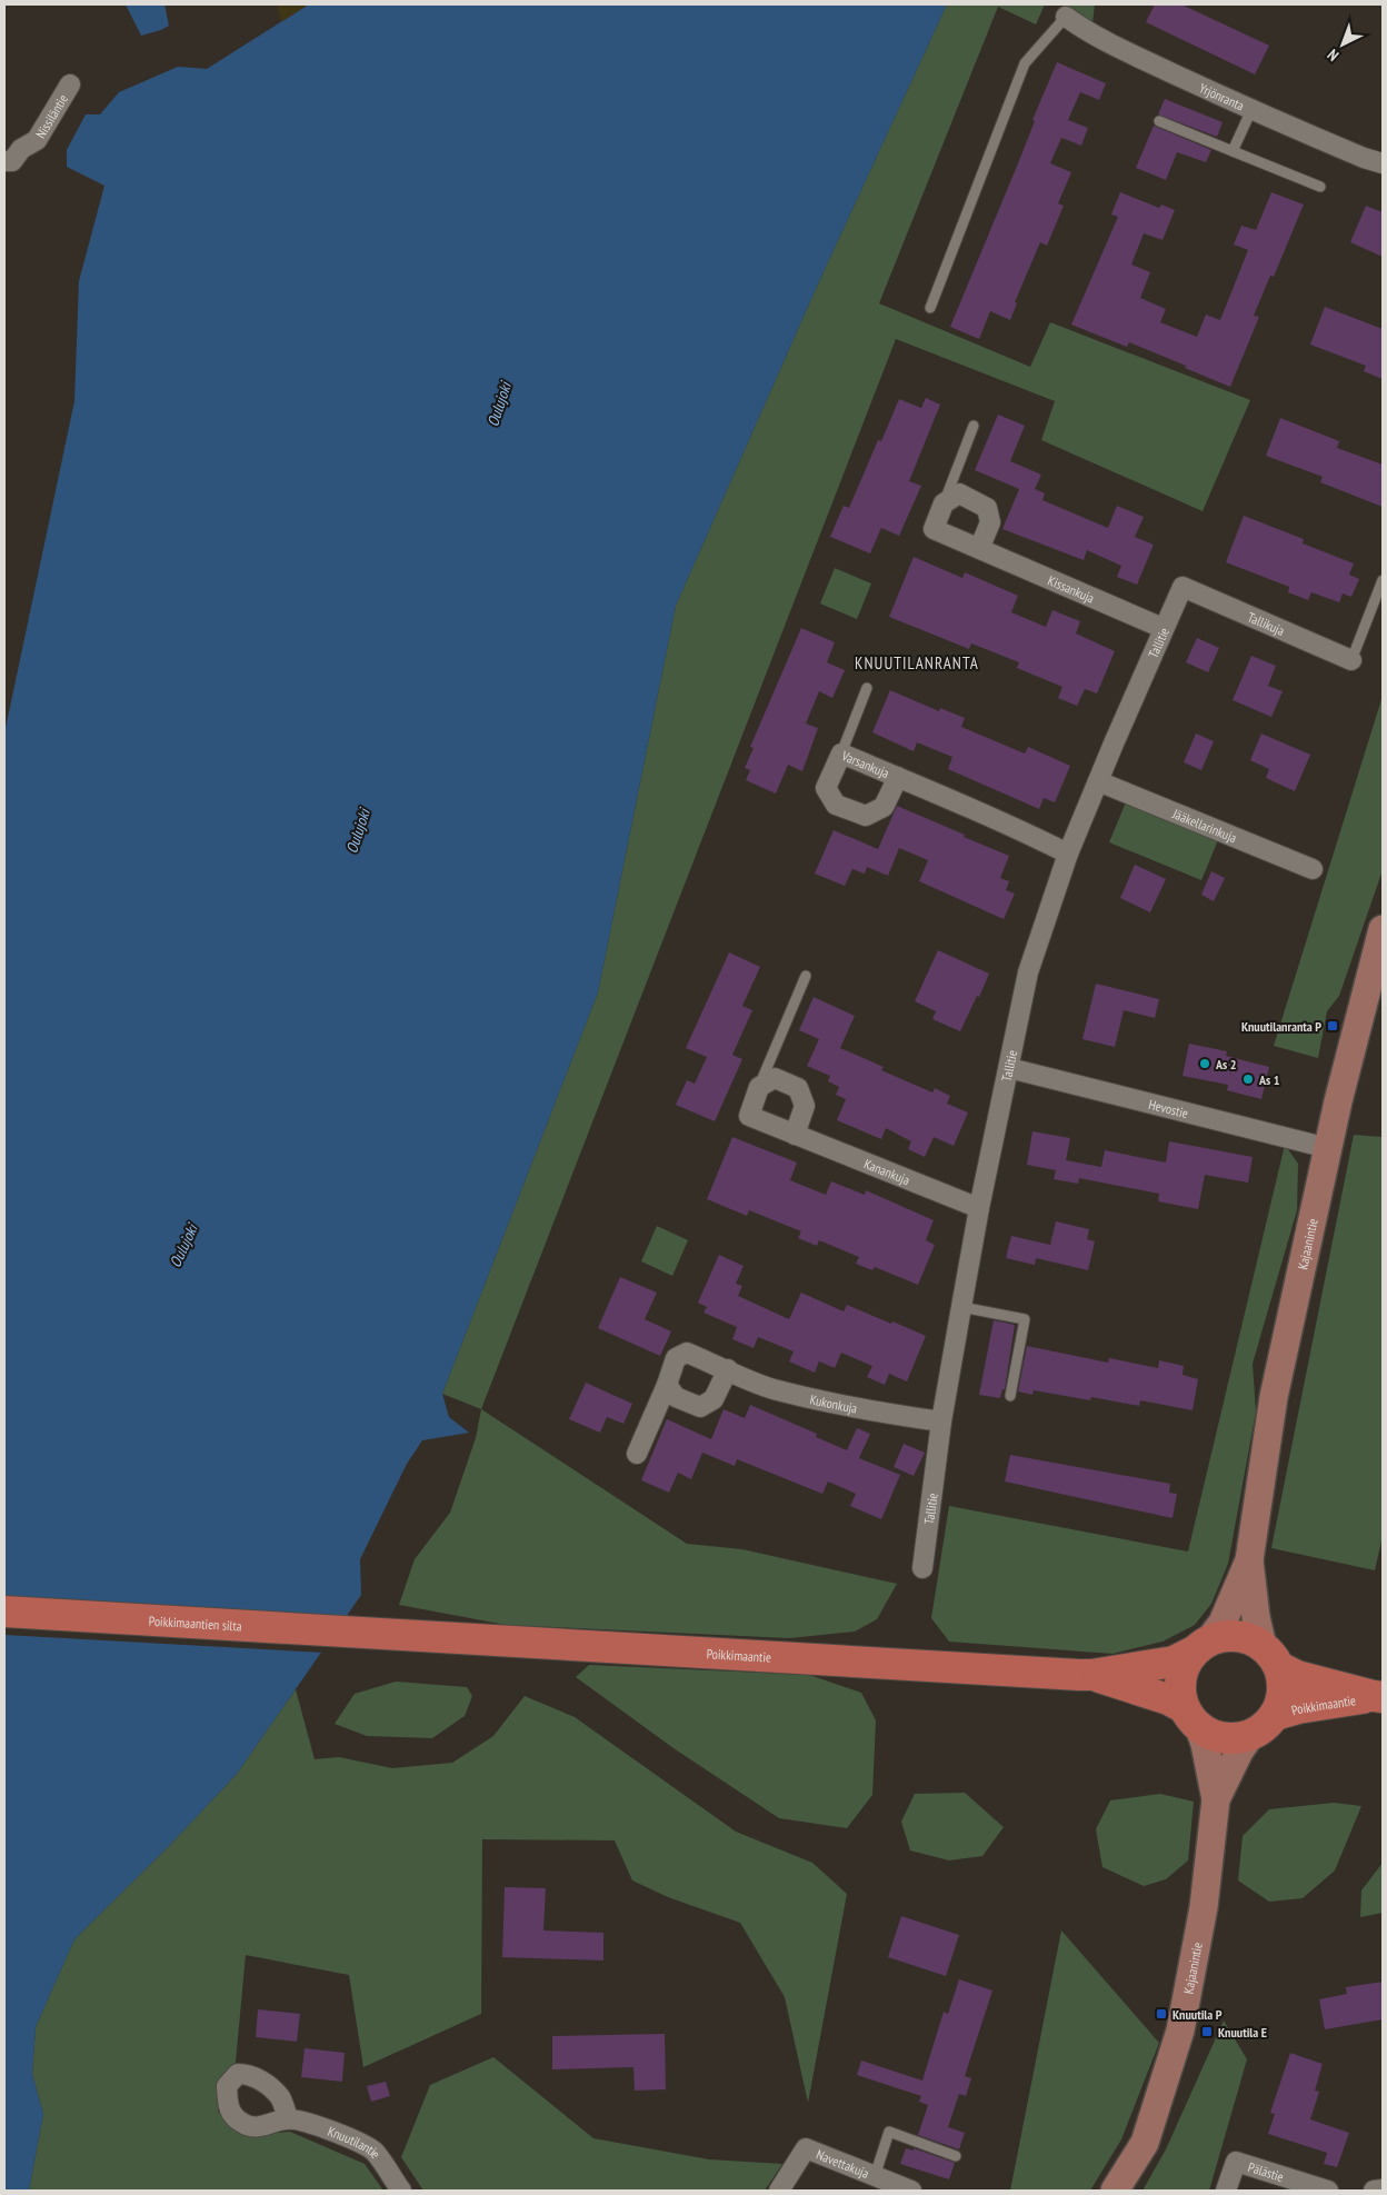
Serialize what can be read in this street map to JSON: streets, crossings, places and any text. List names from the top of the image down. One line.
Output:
{"streets":{"main road":["Kajaanintie","Poikkimaantien silta","Poikkimaantie"],"street":["Yrjönranta","Nissiläntie","Kissankuja","Tallikuja","Tallitie","Varsankuja","Jääkellarinkuja","Hevostie","Kanankuja","Kukonkuja","Knuutilantie","Navettakuja","Pälästie"]},"crossings":[["Kissankuja","Tallitie"],["Tallikuja","Tallitie"],["Tallitie","Varsankuja"],["Tallitie","Jääkellarinkuja"],["Tallitie","Hevostie"],["Tallitie","Kanankuja"],["Tallitie","Kukonkuja"],["Hevostie","Kajaanintie"],["Kajaanintie","Poikkimaantie"],["Poikkimaantien silta","Poikkimaantie"]],"districts":["KNUUTILANRANTA"],"water":["Oulujoki"],"places":{"transit":["Knuutilanranta P","Knuutila P","Knuutila E"],"other":["As 2","As 1"]},"north":"bottom left"}
